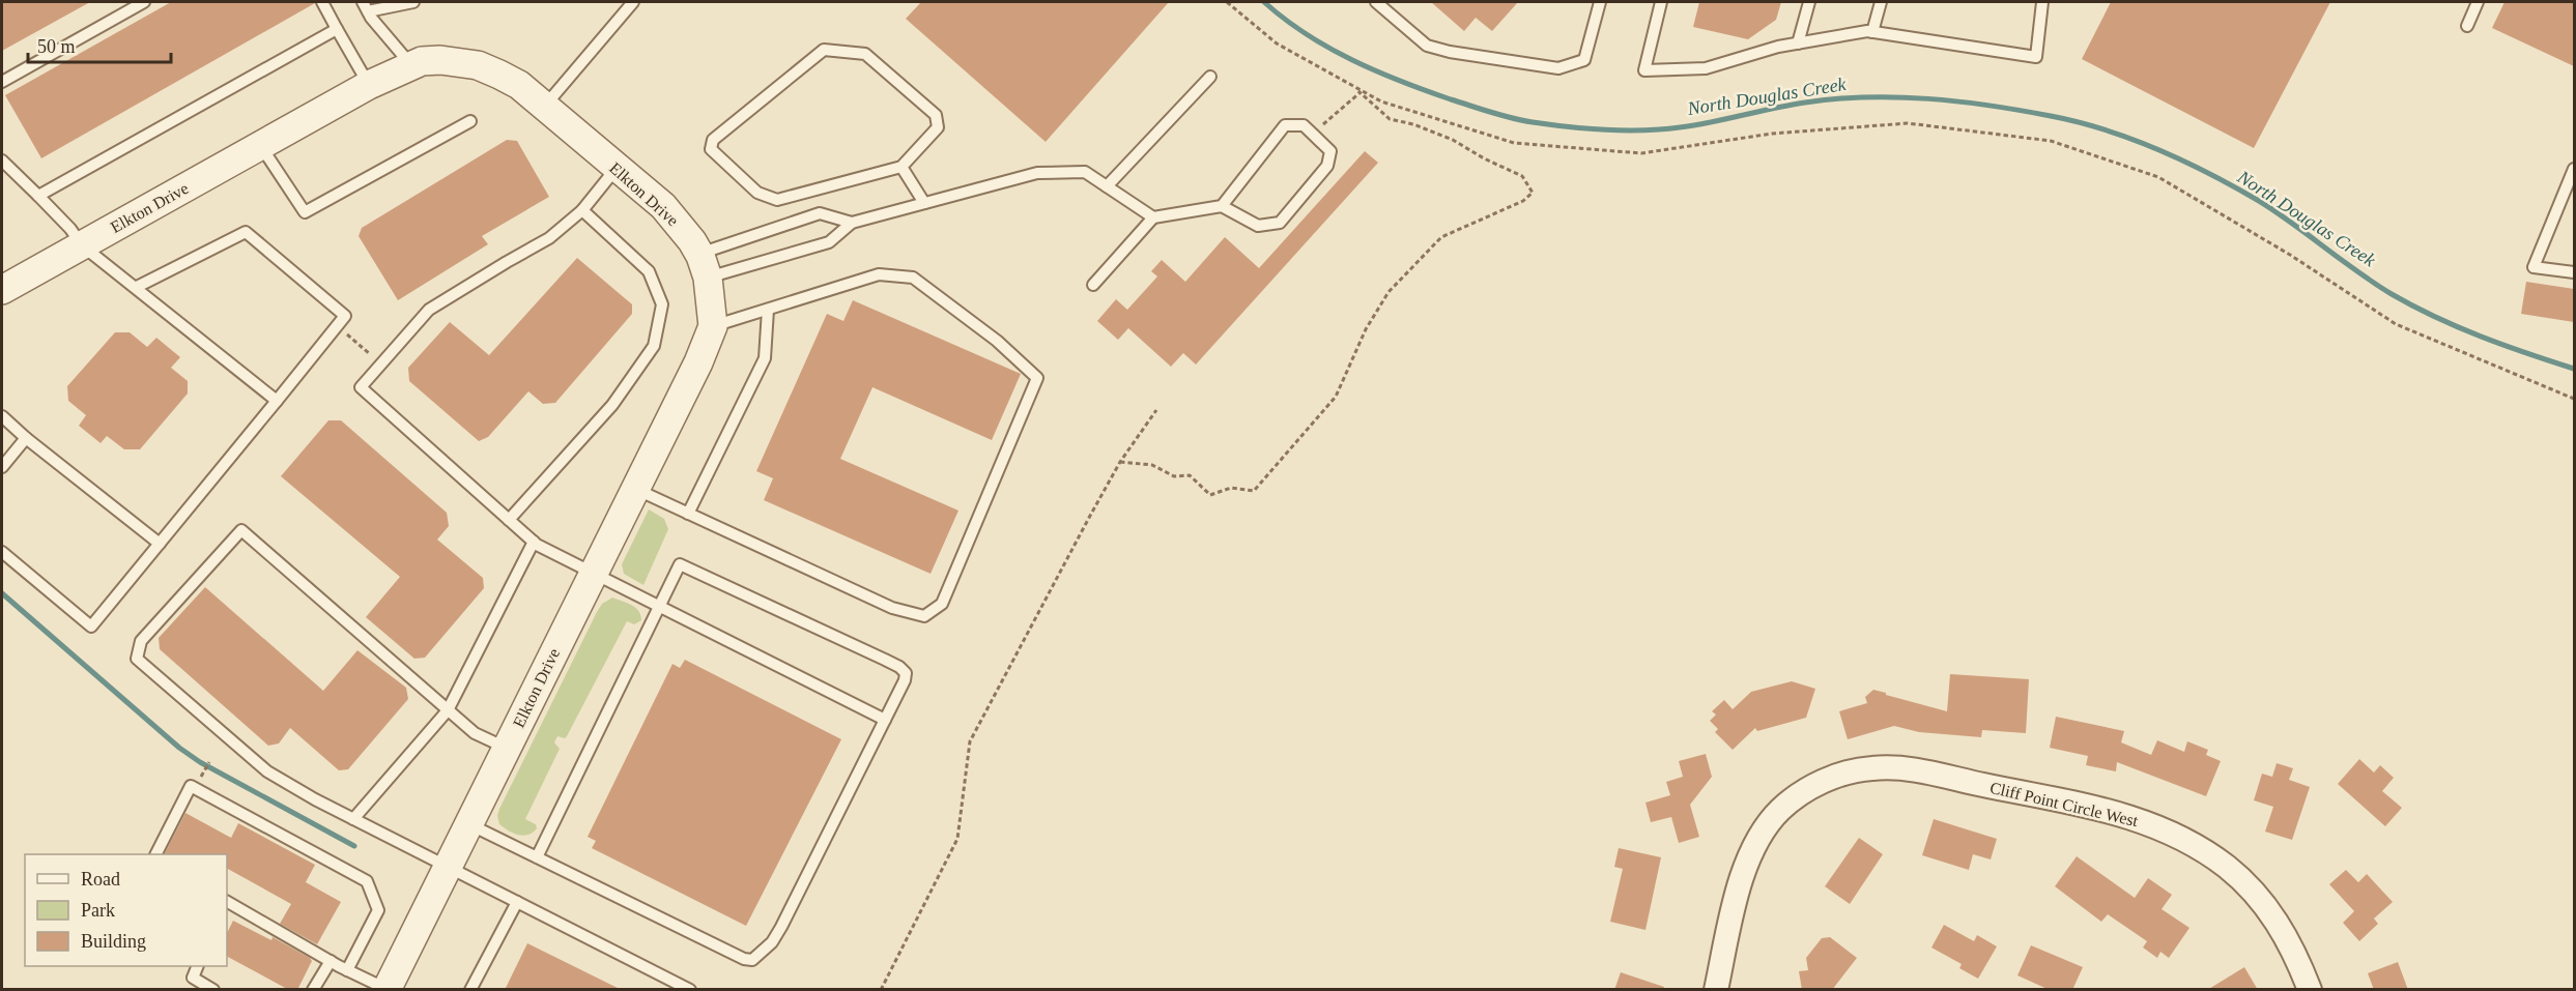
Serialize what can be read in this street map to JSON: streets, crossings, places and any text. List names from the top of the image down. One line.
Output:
{"streets":{"street":["Elkton Drive","Cliff Point Circle West"]},"water":["North Douglas Creek"],"legend":["Road","Park","Building"],"scale_bar":"50 m"}
